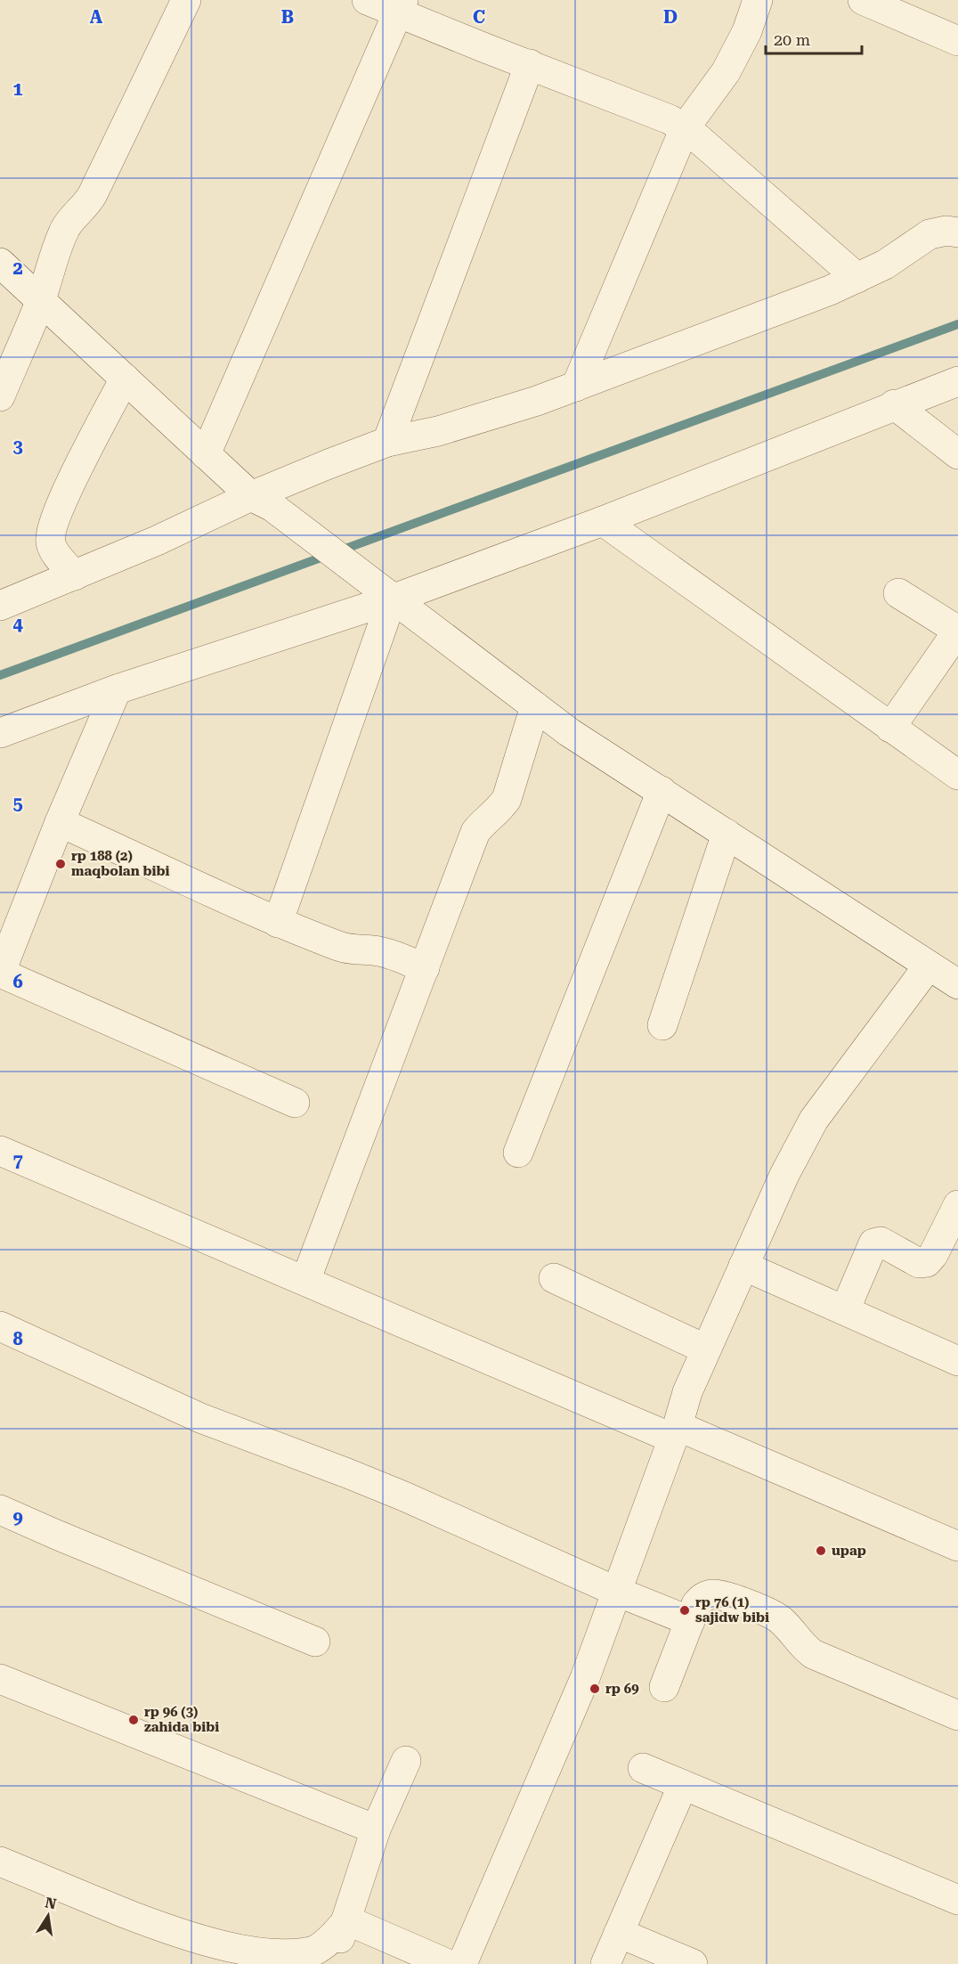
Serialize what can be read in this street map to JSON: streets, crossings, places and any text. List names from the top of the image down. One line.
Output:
{"places":["rp 188 (2) maqbolan bibi","upap","rp 76 (1) sajidw bibi","rp 69","rp 96 (3) zahida bibi"],"scale_bar":"20 m","north":"top","grid":{"columns":["A","B","C","D"],"rows":["1","2","3","4","5","6","7","8","9"]}}
